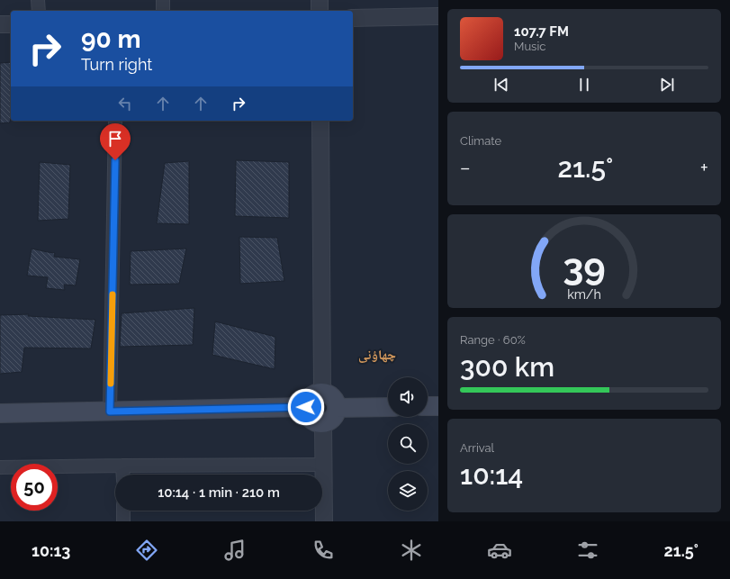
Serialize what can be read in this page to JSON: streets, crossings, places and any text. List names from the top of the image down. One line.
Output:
{"districts":["چھاؤنی"],"page":{"turn":["90 m","Turn right"],"song":["107.7 FM","Music"],"tile":["Climate",["Range · 60%","300 km"],["Arrival","10:14"]],"heat":["−","21.5°","+"],"limit":"50","trip":"10:14 · 1 min · 210 m","tabs":["10:13","21.5°"],"gauge":["39","km/h"]}}
